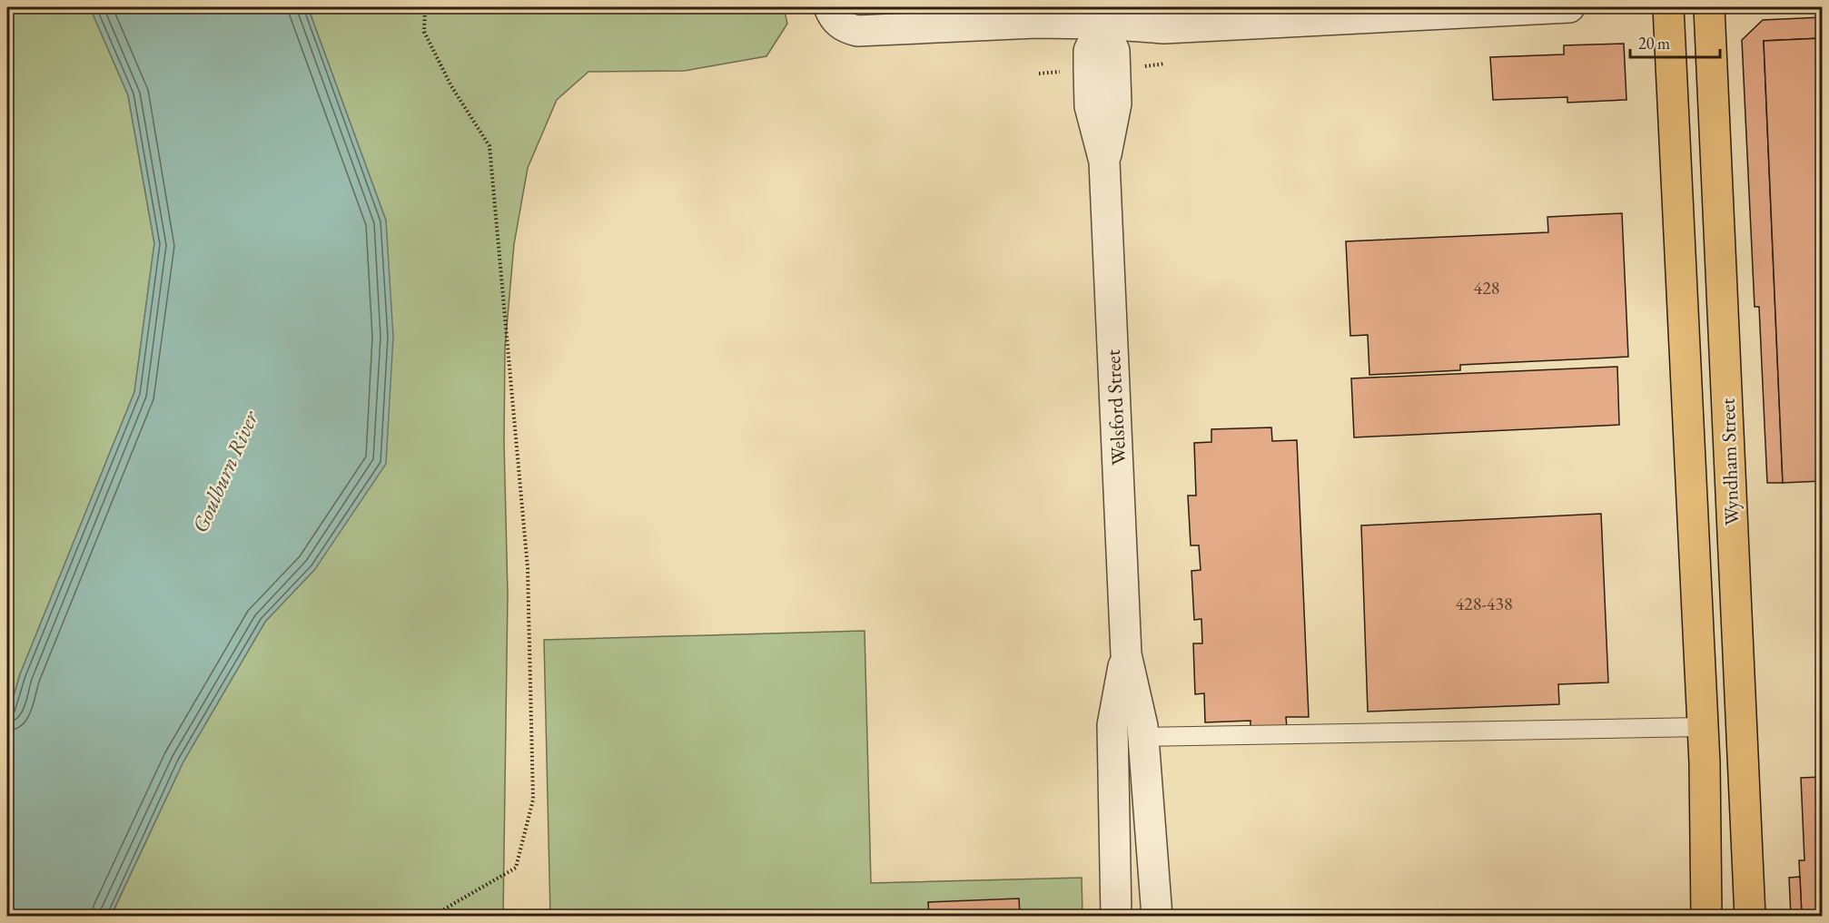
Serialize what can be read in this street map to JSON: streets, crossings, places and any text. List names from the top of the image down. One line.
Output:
{"streets":{"highway":["Wyndham Street"],"street":["Welsford Street"]},"water":["Goulburn River"],"house_numbers":["428","428-438"],"scale_bar":"20 m"}
